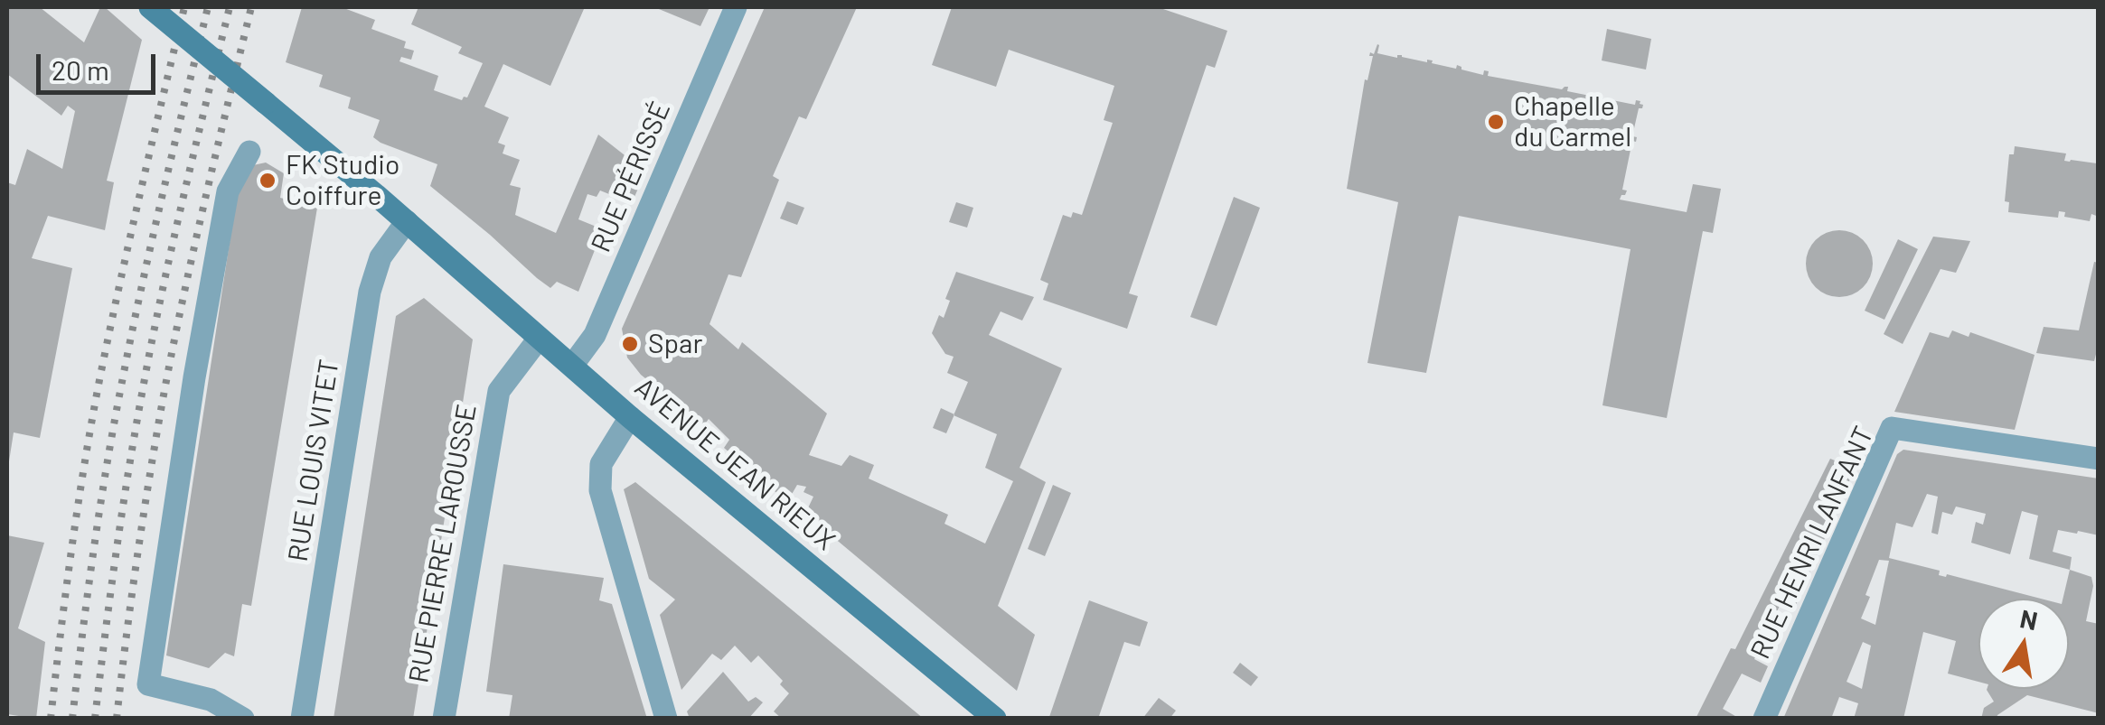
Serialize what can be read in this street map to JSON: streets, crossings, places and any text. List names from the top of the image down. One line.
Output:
{"streets":{"main road":["AVENUE JEAN RIEUX"],"street":["RUE PÉRISSÉ","RUE LOUIS VITET","RUE HENRI LANFANT","RUE PIERRE LAROUSSE"]},"crossings":[["RUE PÉRISSÉ","AVENUE JEAN RIEUX"],["RUE LOUIS VITET","AVENUE JEAN RIEUX"],["AVENUE JEAN RIEUX","RUE PIERRE LAROUSSE"]],"places":["Chapelle du Carmel","FK Studio Coiffure","Spar"],"scale_bar":"20 m","north":"top"}
